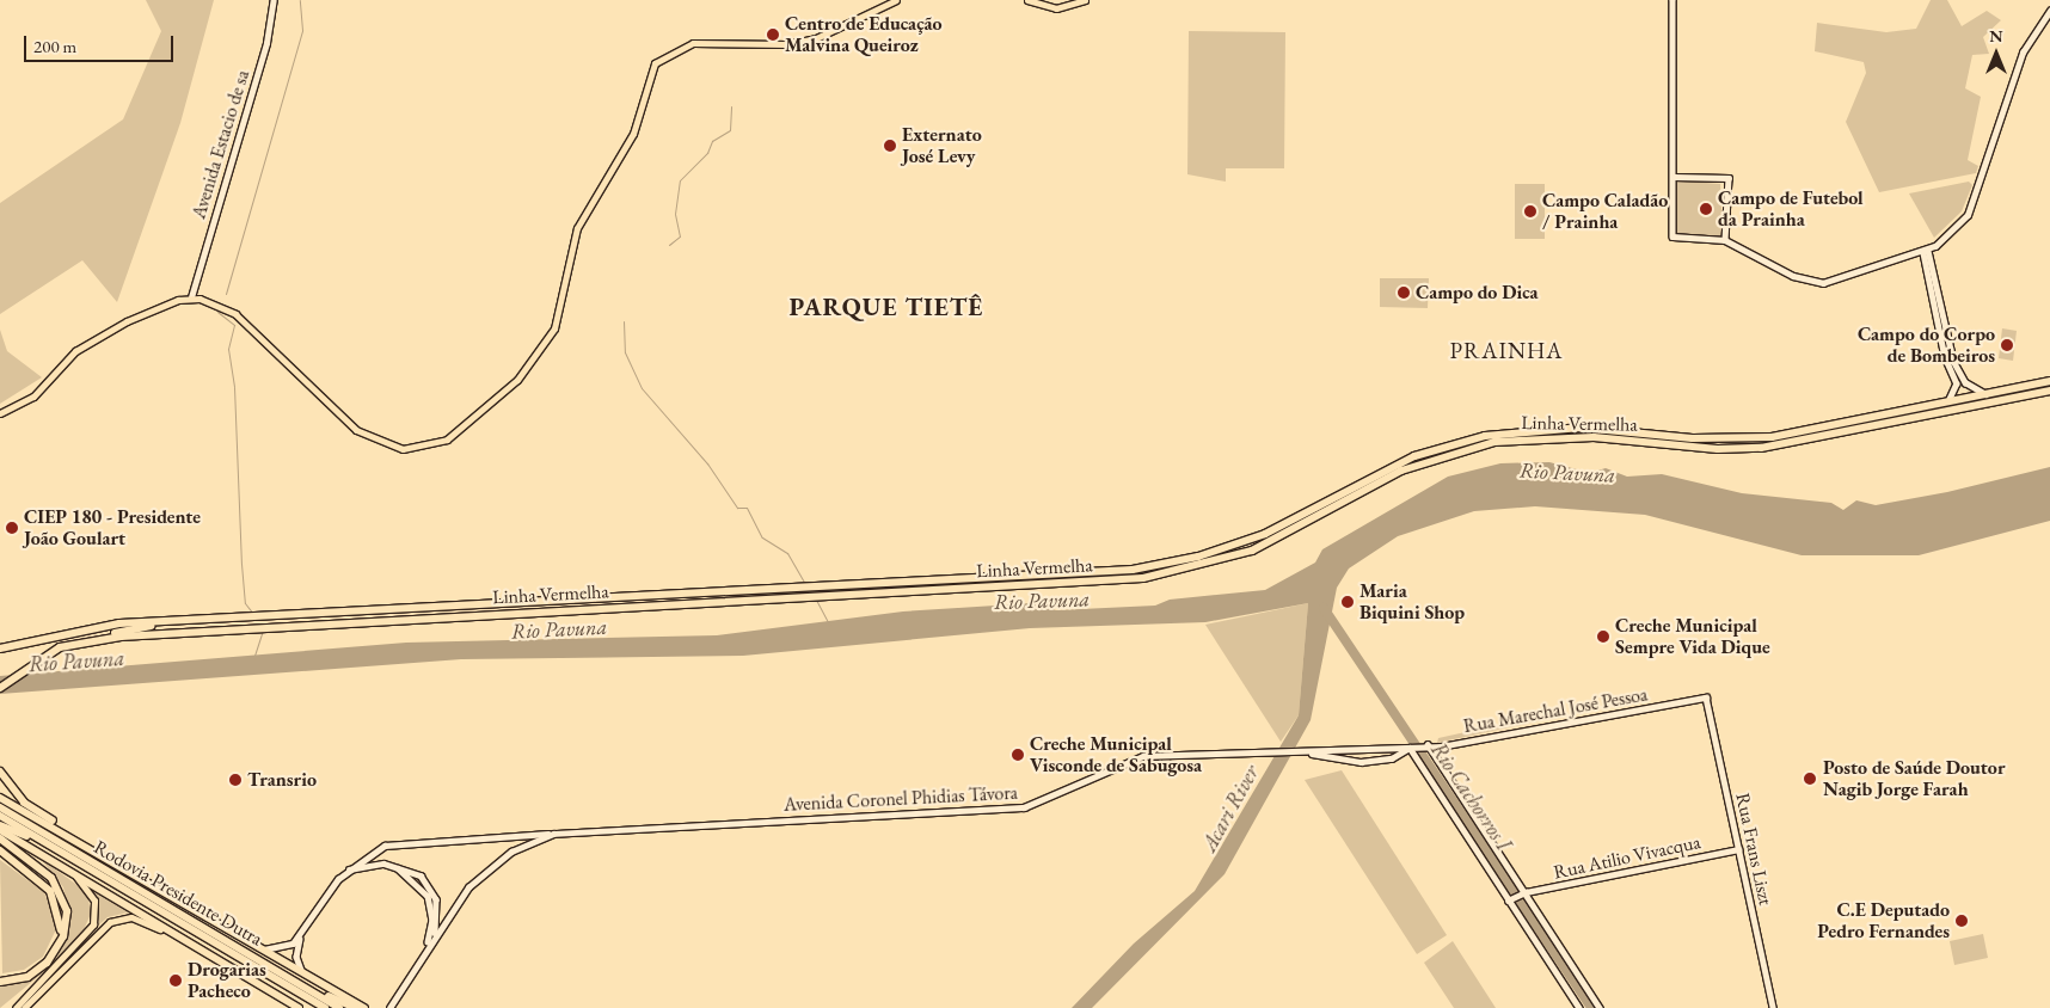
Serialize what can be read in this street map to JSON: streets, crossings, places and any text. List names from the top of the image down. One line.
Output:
{"streets":{"highway":["Linha Vermelha","Rodovia Presidente Dutra"],"street":["Avenida Estacio de sa","Rua Marechal José Pessoa","Avenida Coronel Phidias Távora","Rua Frans Liszt","Rua Atilio Vivacqua"]},"crossings":[["Rua Marechal José Pessoa","Avenida Coronel Phidias Távora"],["Rua Marechal José Pessoa","Rua Frans Liszt"],["Rua Frans Liszt","Rua Atilio Vivacqua"]],"districts":["PARQUE TIETÊ","PRAINHA"],"water":["Rio Pavuna","Rio Cachorros I","Acari River"],"places":["Centro de Educação Malvina Queiroz","Externato José Levy","Campo de Futebol da Prainha","Campo Caladão / Prainha","Campo do Dica","Campo do Corpo de Bombeiros","CIEP 180 - Presidente João Goulart","Maria Biquini Shop","Creche Municipal Sempre Vida Dique","Creche Municipal Visconde de Sabugosa","Posto de Saúde Doutor Nagib Jorge Farah","Transrio","C.E Deputado Pedro Fernandes","Drogarias Pacheco"],"scale_bar":"200 m","north":"top"}
